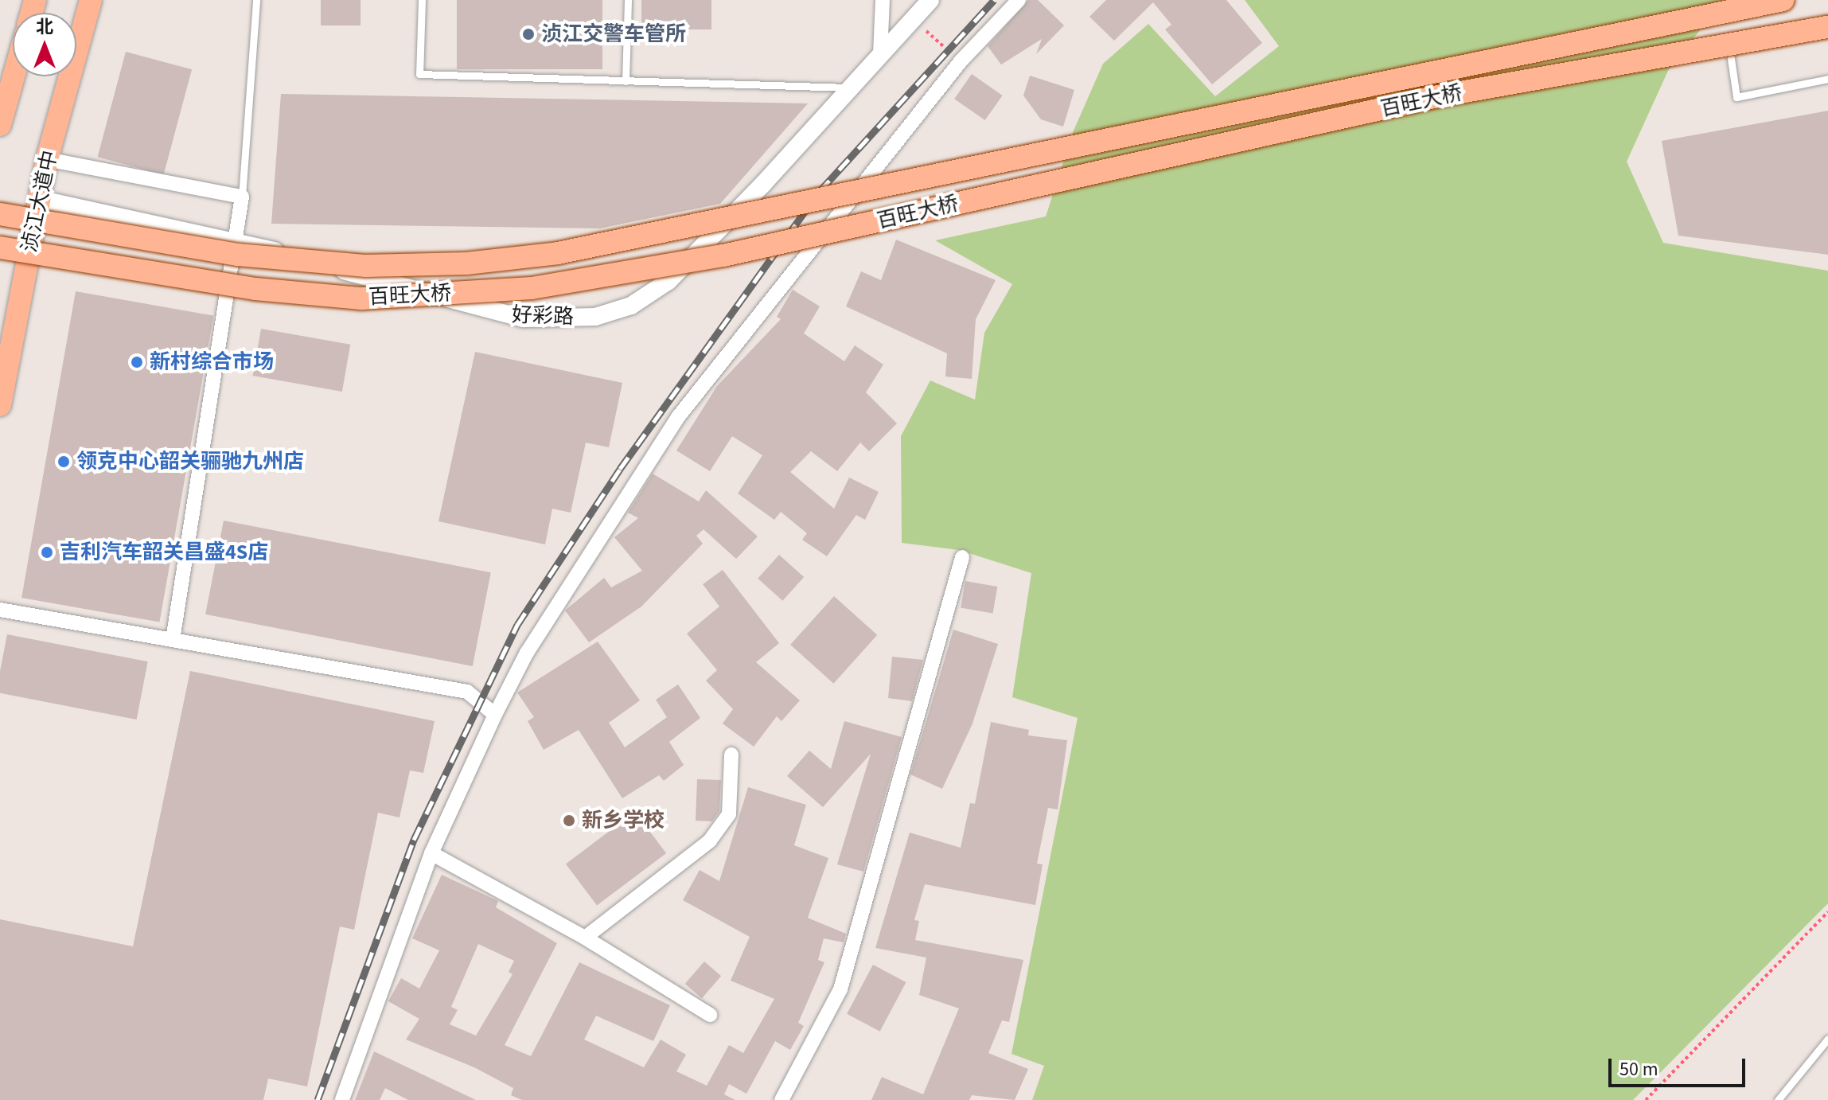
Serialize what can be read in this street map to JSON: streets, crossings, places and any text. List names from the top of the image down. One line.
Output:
{"streets":{"main road":["百旺大桥","浈江大道中"],"street":["好彩路"]},"crossings":[["浈江大道中","好彩路"]],"places":["浈江交警车管所","新村综合市场","领克中心韶关骊驰九州店","吉利汽车韶关昌盛4S店","新乡学校"],"scale_bar":"50 m","north":"top"}
